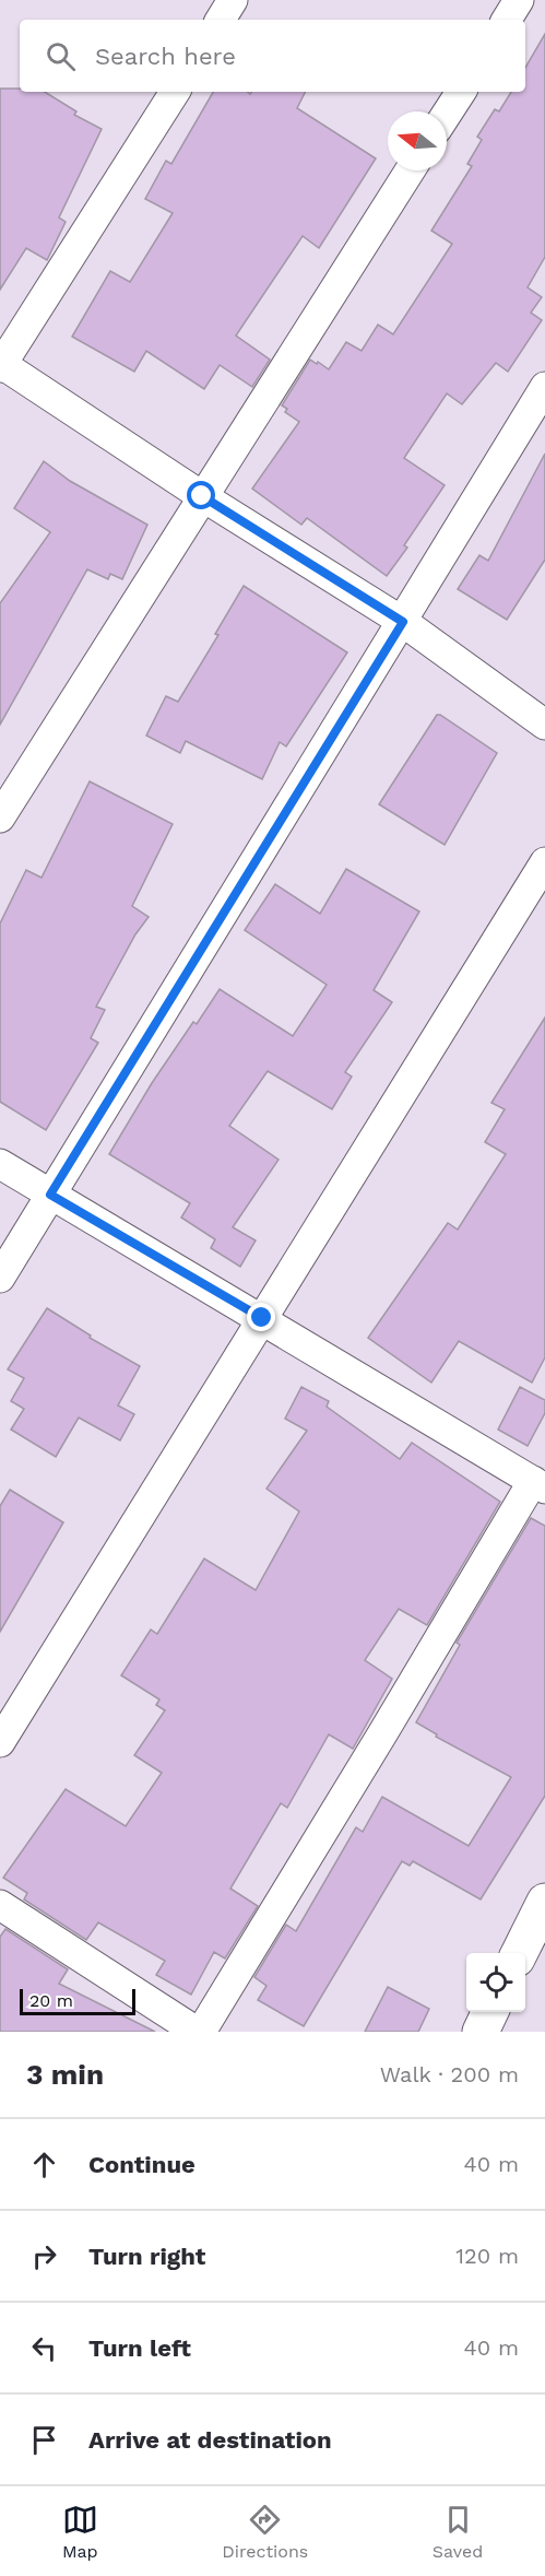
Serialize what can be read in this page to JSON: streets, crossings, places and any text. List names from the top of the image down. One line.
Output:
{"scale_bar":"20 m","north":"left","page":{"search":"Search here","scale":"20 m","heading":["3 min","Walk · 200 m"],"list":[["Continue","40 m"],["Turn right","120 m"],["Turn left","40 m"],"Arrive at destination"],"nav":["Map","Directions","Saved"]}}
